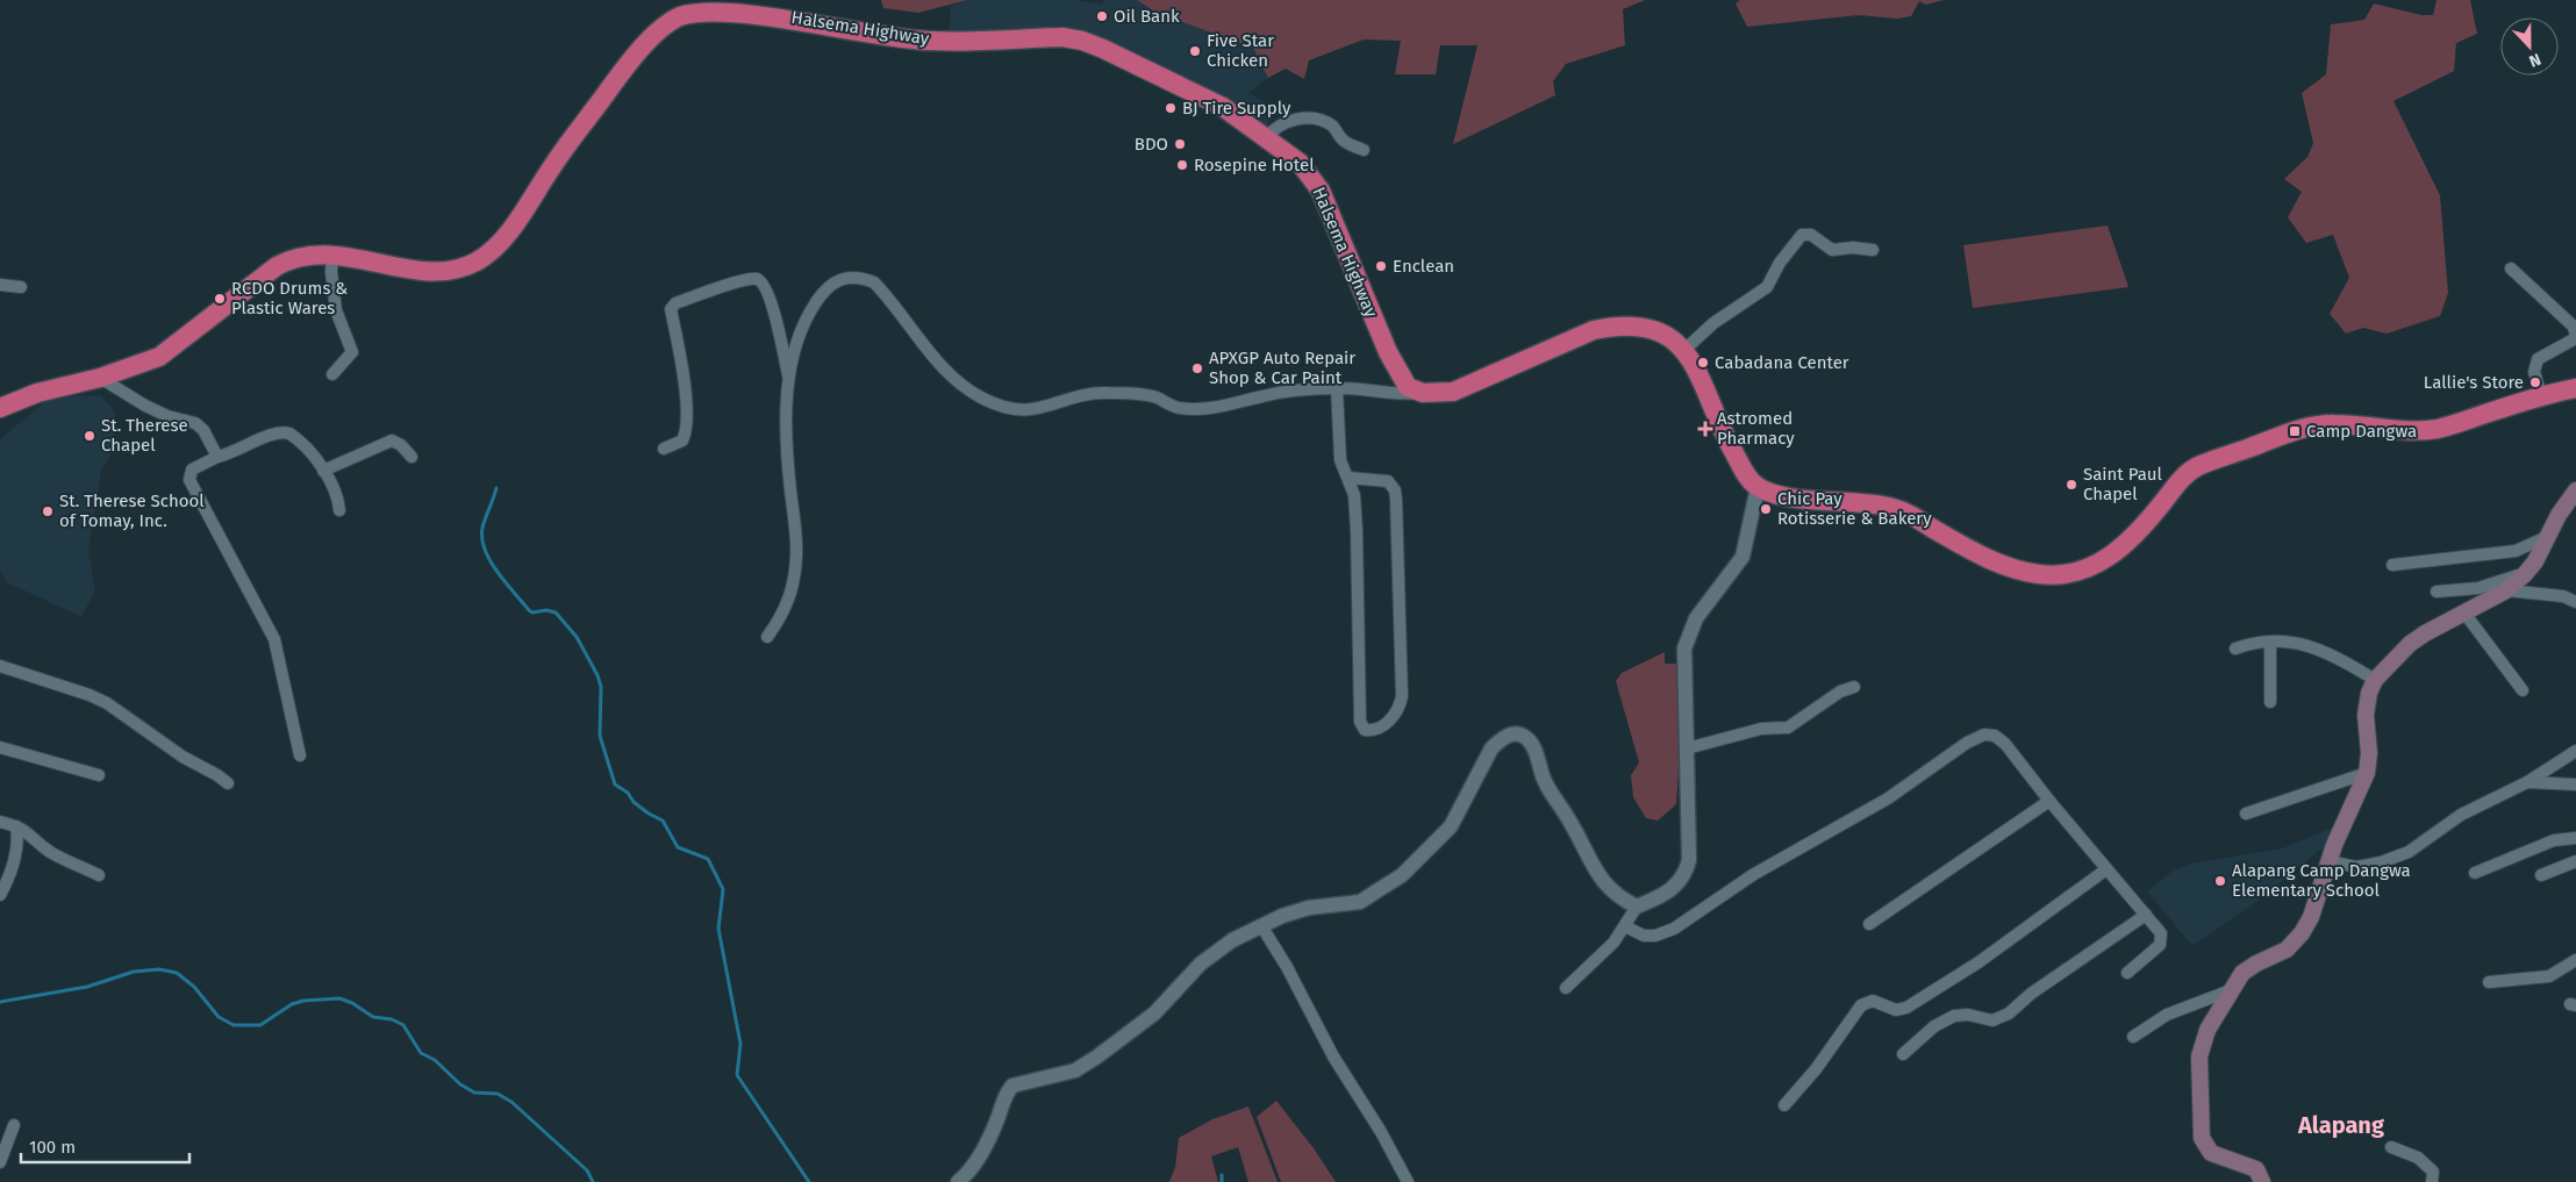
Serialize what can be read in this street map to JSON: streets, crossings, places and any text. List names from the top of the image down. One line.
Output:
{"streets":{"highway":["Halsema Highway"]},"districts":["Alapang"],"places":{"other":["Oil Bank","Five Star Chicken","BJ Tire Supply","BDO","Rosepine Hotel","Enclean","RCDO Drums & Plastic Wares","Cabadana Center","APXGP Auto Repair Shop & Car Paint","Lallie's Store","St. Therese Chapel","Saint Paul Chapel","Chic Pay Rotisserie & Bakery","St. Therese School of Tomay, Inc.","Alapang Camp Dangwa Elementary School"],"health":["Astromed Pharmacy"],"transit":["Camp Dangwa"]},"scale_bar":"100 m","north":"bottom"}
